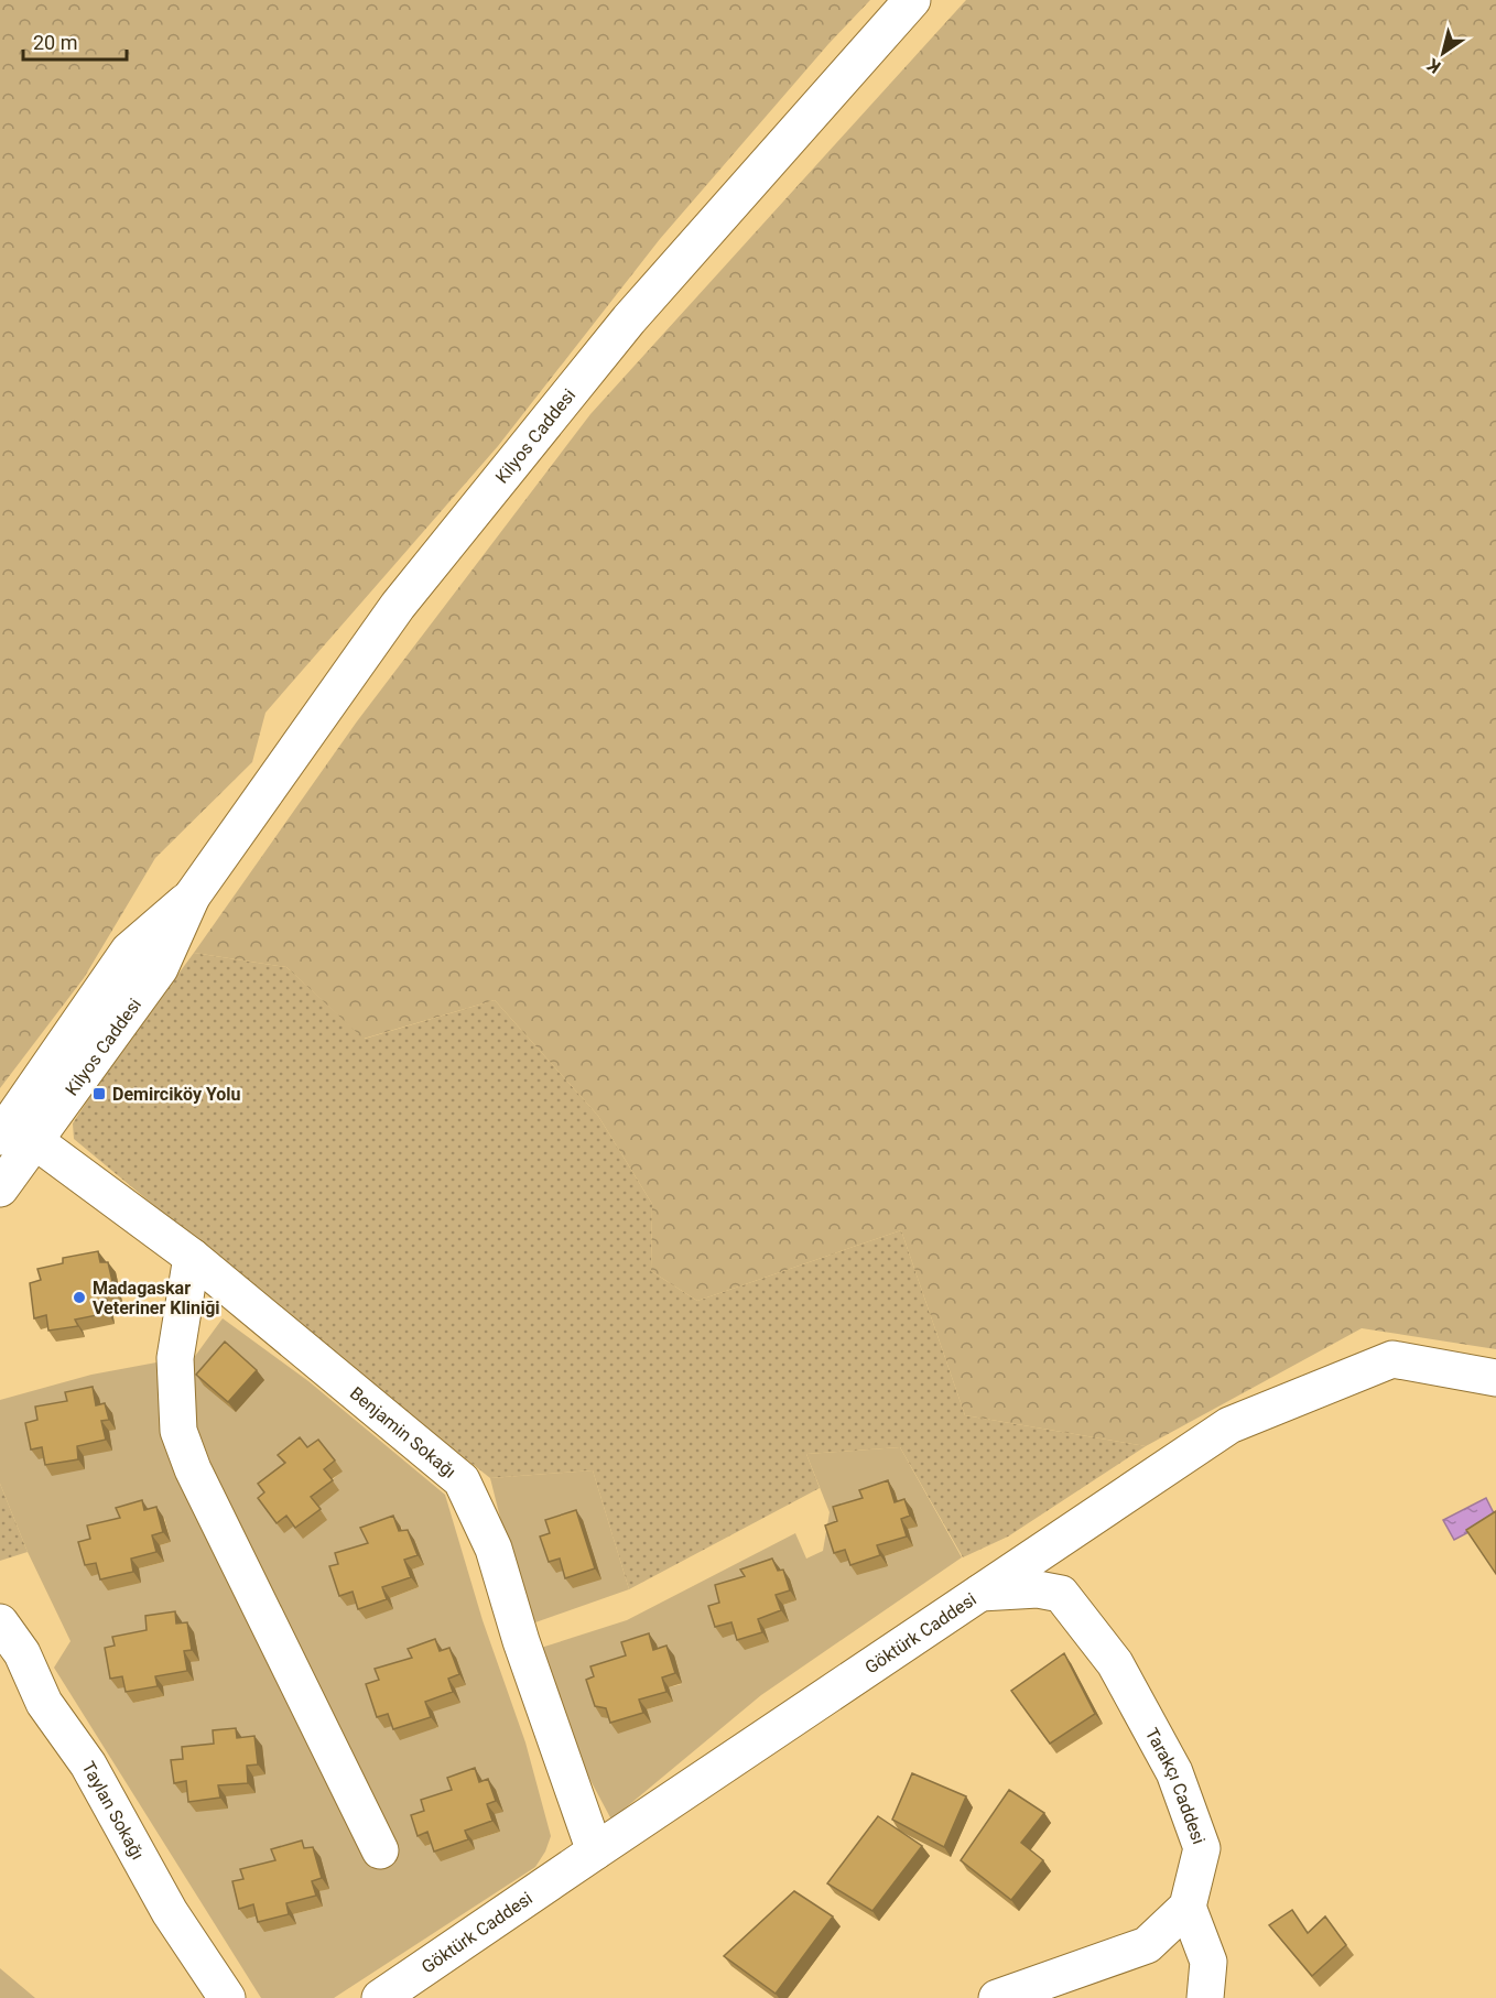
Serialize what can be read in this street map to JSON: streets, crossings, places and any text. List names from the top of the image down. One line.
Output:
{"streets":{"street":["Kilyos Caddesi","Benjamin Sokağı","Göktürk Caddesi","Tarakçı Caddesi","Taylan Sokağı"]},"crossings":[["Kilyos Caddesi","Benjamin Sokağı"],["Benjamin Sokağı","Göktürk Caddesi"],["Göktürk Caddesi","Tarakçı Caddesi"]],"places":{"transit":["Demirciköy Yolu"],"other":["Madagaskar Veteriner Kliniği"]},"scale_bar":"20 m","north":"bottom left"}
